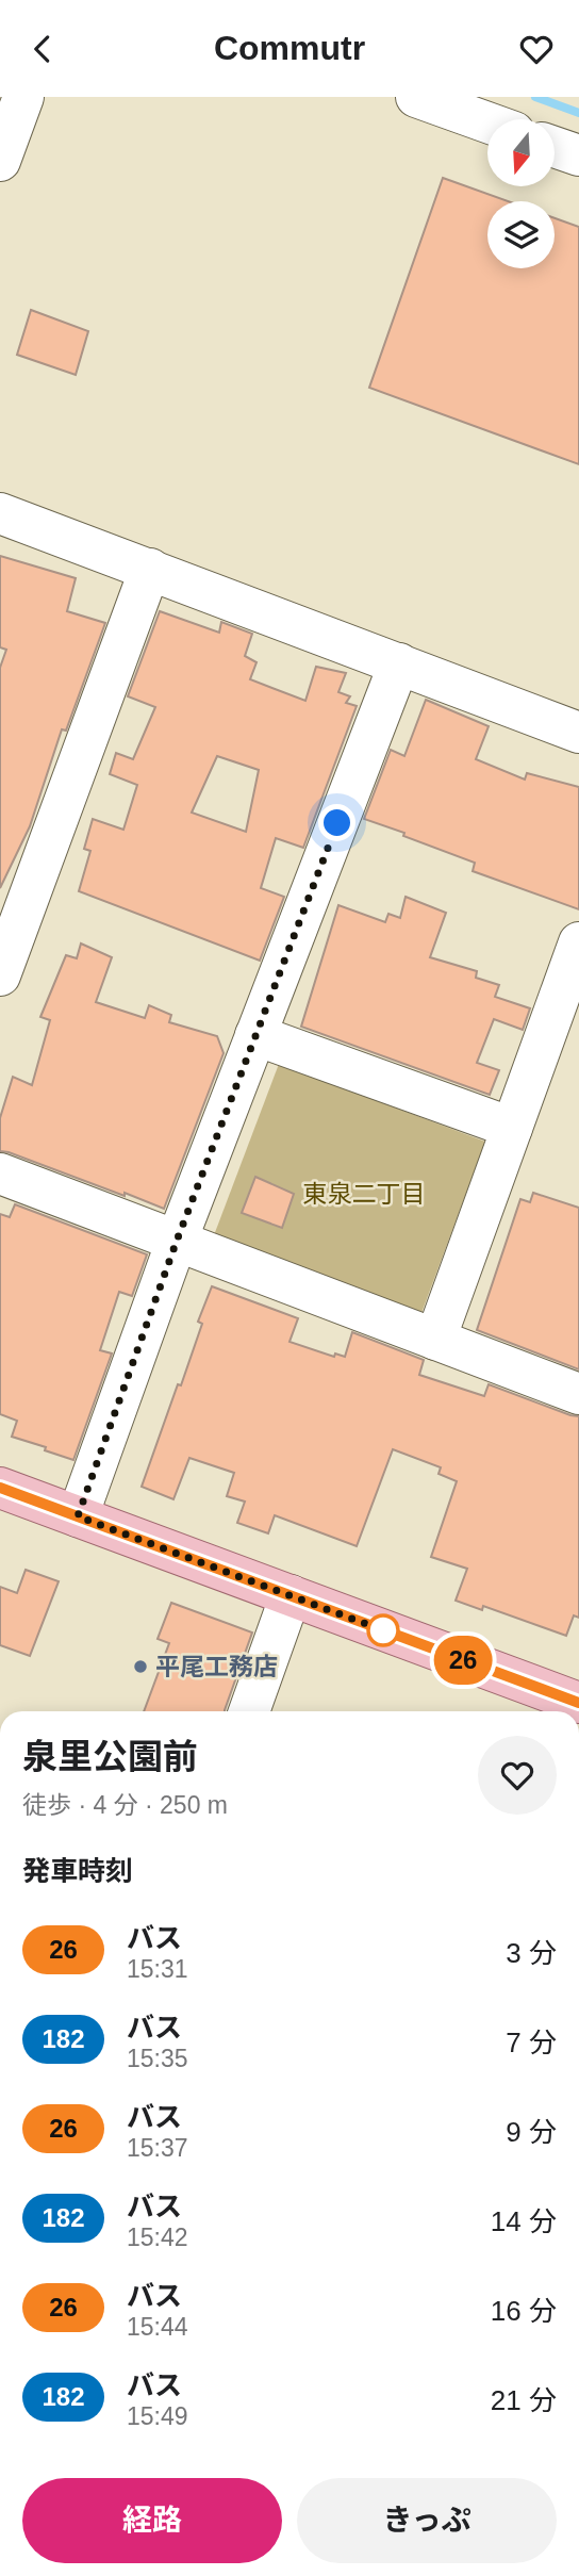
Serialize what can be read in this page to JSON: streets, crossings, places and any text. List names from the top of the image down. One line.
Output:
{"parks":["東泉二丁目"],"places":["平尾工務店"],"lines":["bus line 26"],"north":"bottom","page":{"header":"Commutr","on_map":"26","heading":[["泉里公園前","徒歩 · 4 分 · 250 m"],"発車時刻"],"list":[{"mark":"26","name":"バス","note":"15:31","value":"3 分"},{"mark":"182","name":"バス","note":"15:35","value":"7 分"},{"mark":"26","name":"バス","note":"15:37","value":"9 分"},{"mark":"182","name":"バス","note":"15:42","value":"14 分"},{"mark":"26","name":"バス","note":"15:44","value":"16 分"},{"mark":"182","name":"バス","note":"15:49","value":"21 分"}],"buttons":["経路","きっぷ"]}}
